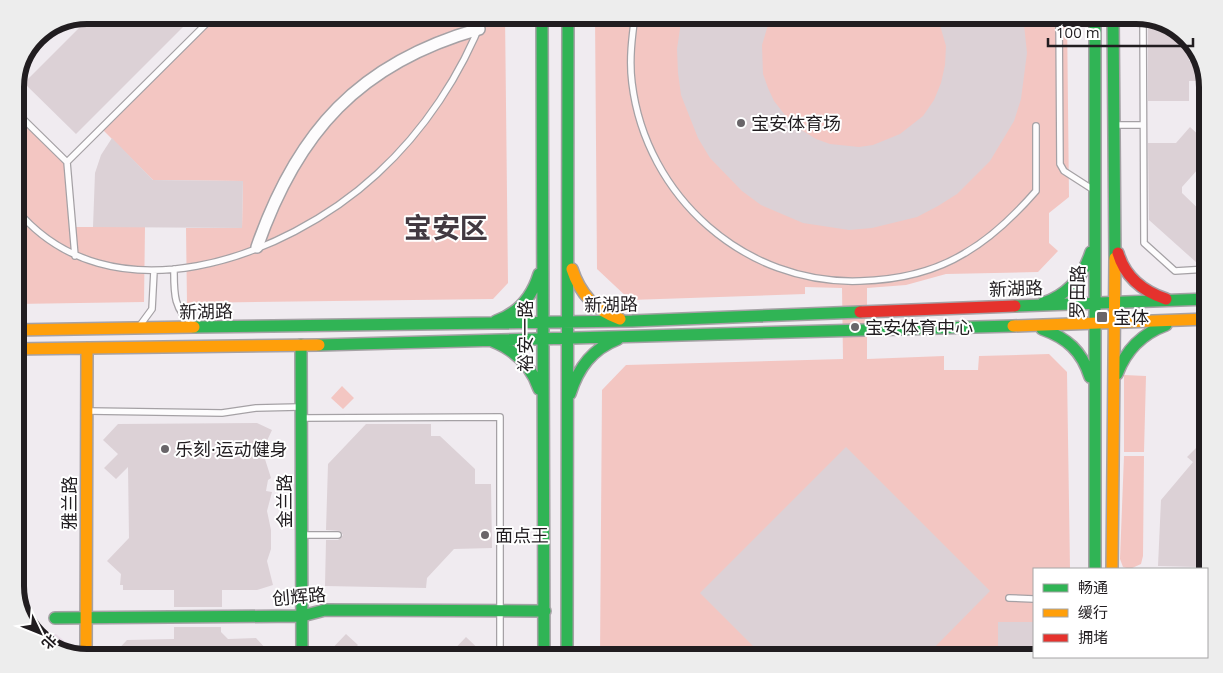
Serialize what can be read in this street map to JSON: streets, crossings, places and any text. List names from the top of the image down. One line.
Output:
{"streets":{"main road":["新湖路","罗田路","裕安一路","金兰路","雅兰路","创辉路"]},"crossings":[["新湖路","罗田路"],["新湖路","裕安一路"],["新湖路","金兰路"],["新湖路","雅兰路"],["裕安一路","创辉路"],["金兰路","创辉路"],["雅兰路","创辉路"]],"districts":["宝安区"],"places":{"other":["宝安体育场","宝安体育中心","乐刻·运动健身","面点王"],"transit":["宝体"]},"legend":["畅通","缓行","拥堵"],"scale_bar":"100 m","north":"bottom right"}
